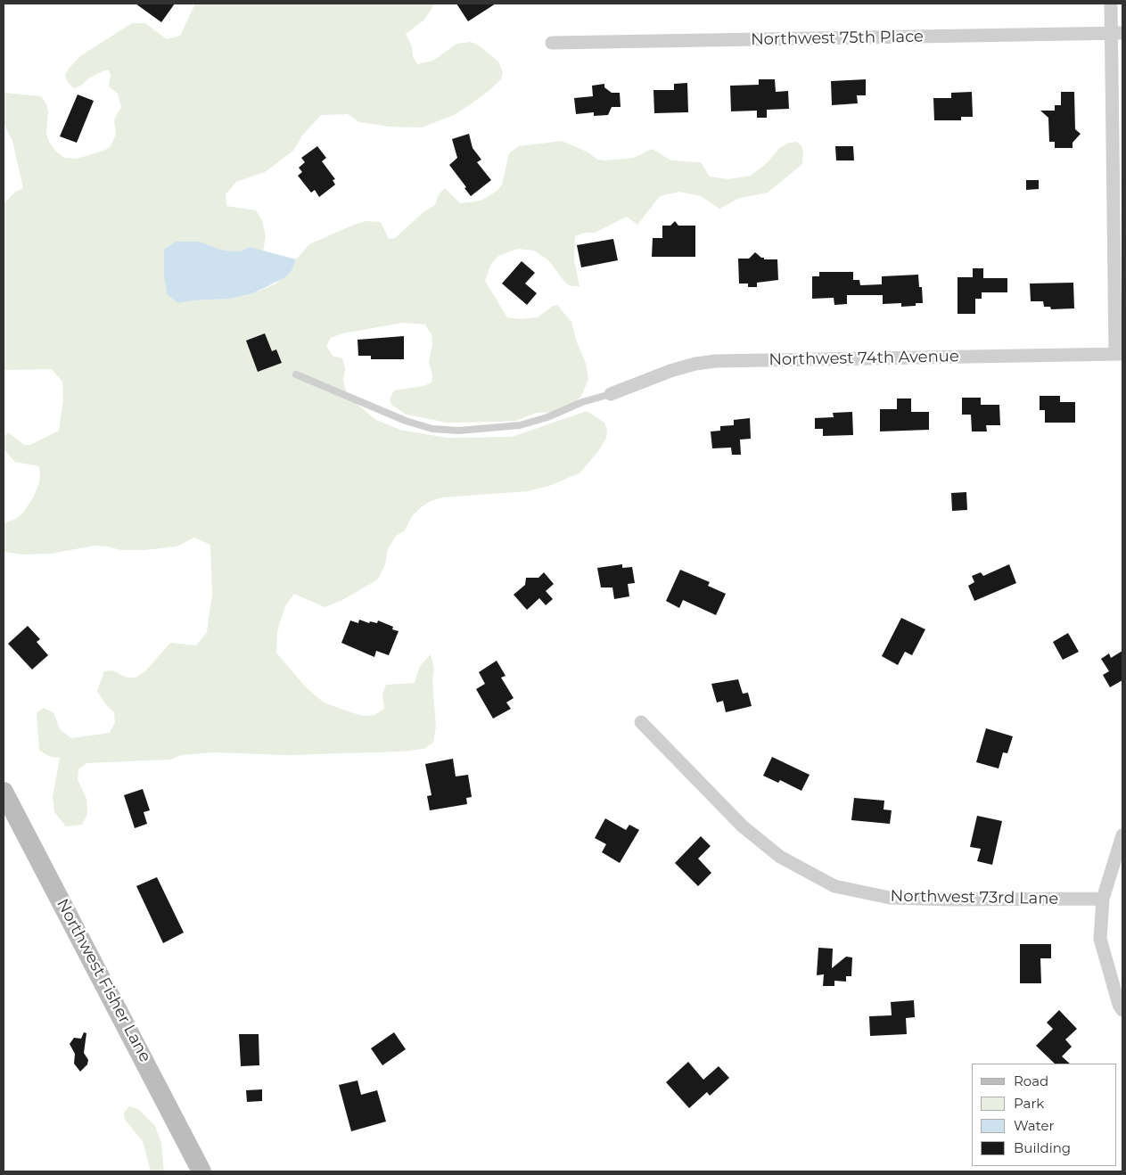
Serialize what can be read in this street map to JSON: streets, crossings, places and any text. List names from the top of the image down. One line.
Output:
{"streets":{"street":["Northwest 75th Place","Northwest 74th Avenue","Northwest 73rd Lane","Northwest Fisher Lane"]},"legend":["Road","Park","Water","Building"]}
